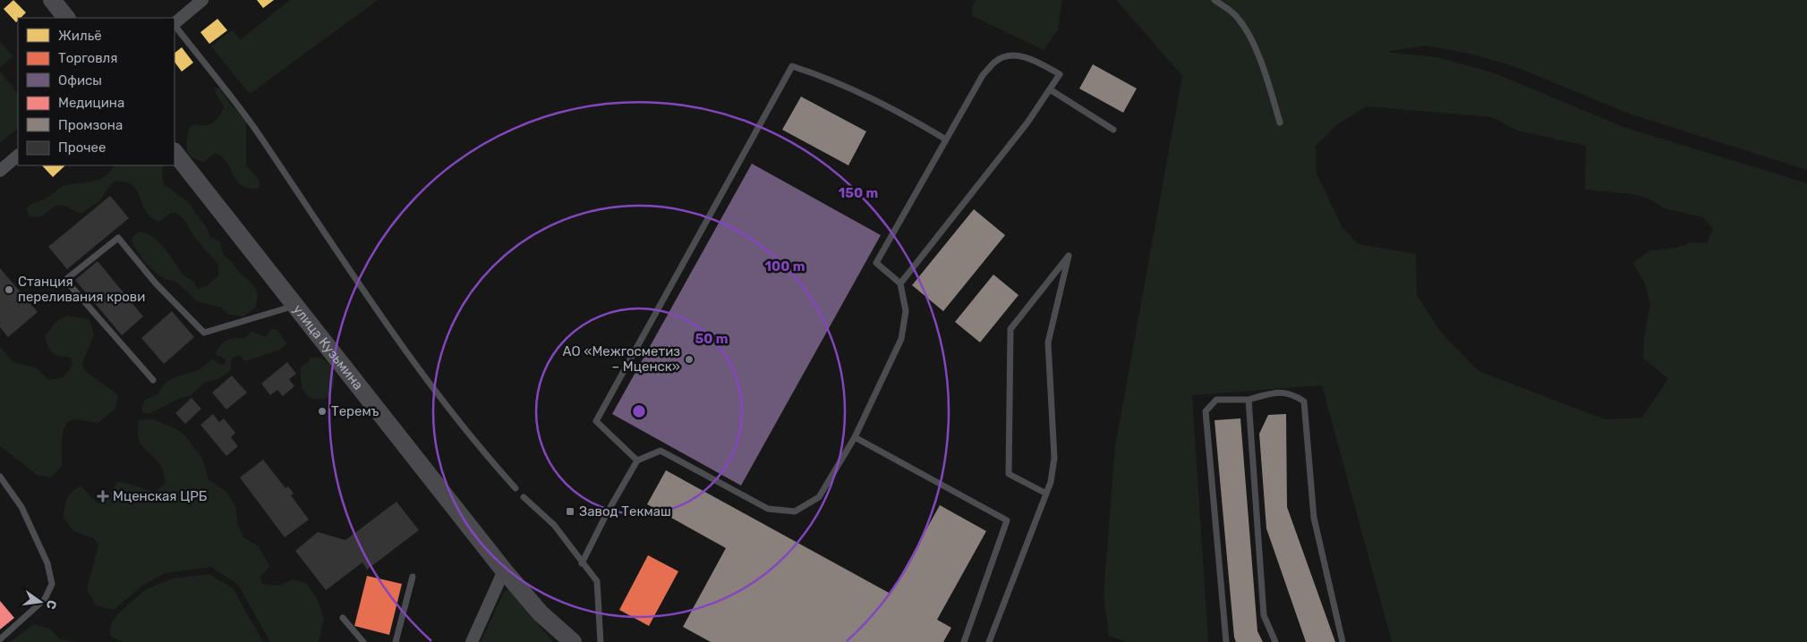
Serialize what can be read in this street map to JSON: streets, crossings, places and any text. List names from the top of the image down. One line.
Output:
{"streets":{"main road":["улица Кузьмина"]},"places":{"other":["Станция переливания крови","АО «Межгосметиз – Мценск»","Теремъ"],"health":["Мценская ЦРБ"],"transit":["Завод Текмаш"]},"legend":["Жильё","Торговля","Офисы","Медицина","Промзона","Прочее"],"north":"right","rings":["150 m","100 m","50 m"]}
